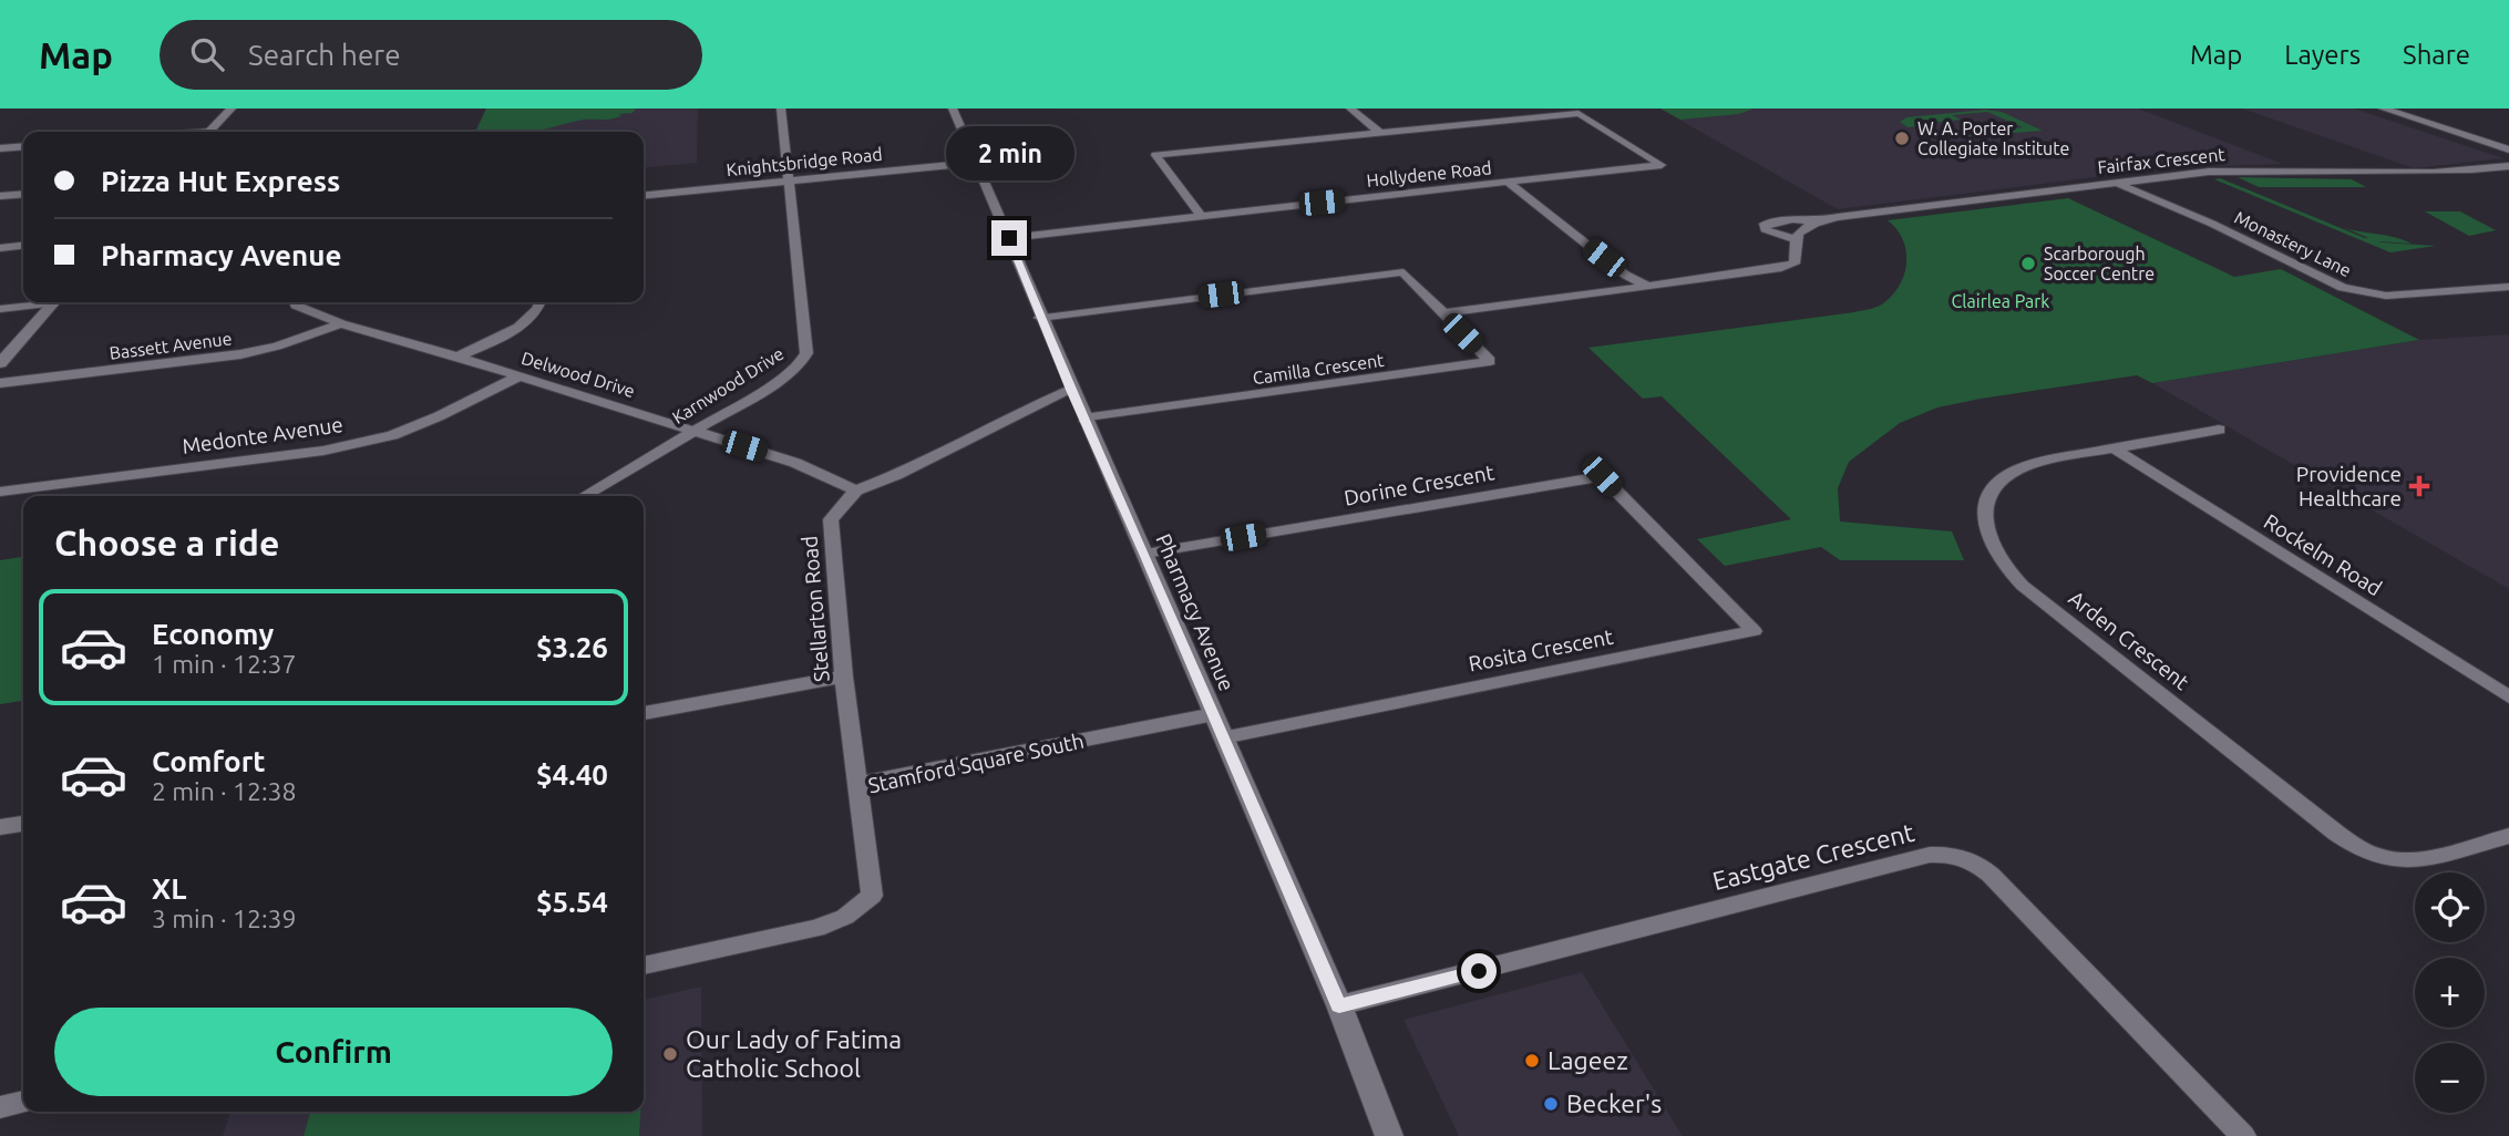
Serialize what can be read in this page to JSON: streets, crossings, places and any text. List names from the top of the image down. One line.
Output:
{"streets":{"street":["Fairfax Crescent","Knightsbridge Road","Hollydene Road","Monastery Lane","Bassett Avenue","Camilla Crescent","Delwood Drive","Karnwood Drive","Medonte Avenue","Dorine Crescent","Rockelm Road","Stellarton Road","Pharmacy Avenue","Arden Crescent","Rosita Crescent","Stamford Square South","Eastgate Crescent"]},"crossings":[["Fairfax Crescent","Monastery Lane"],["Knightsbridge Road","Karnwood Drive"],["Knightsbridge Road","Pharmacy Avenue"],["Hollydene Road","Pharmacy Avenue"],["Bassett Avenue","Delwood Drive"],["Camilla Crescent","Pharmacy Avenue"],["Delwood Drive","Karnwood Drive"],["Delwood Drive","Medonte Avenue"],["Delwood Drive","Stellarton Road"],["Dorine Crescent","Pharmacy Avenue"],["Dorine Crescent","Rosita Crescent"],["Rockelm Road","Arden Crescent"],["Stellarton Road","Pharmacy Avenue"],["Stellarton Road","Stamford Square South"],["Pharmacy Avenue","Rosita Crescent"],["Pharmacy Avenue","Stamford Square South"],["Pharmacy Avenue","Eastgate Crescent"]],"parks":["Clairlea Park"],"places":{"other":["W. A. Porter Collegiate Institute","Scarborough Soccer Centre","Our Lady of Fatima Catholic School","Lageez","Becker's"],"health":["Providence Healthcare"]},"page":{"header":"Map","search":"Search here","nav":["Map","Layers","Share"],"bubble":"2 min","banner":["Pizza Hut Express","Pharmacy Avenue"],"heading":"Choose a ride","list":[{"name":"Economy","note":"1 min · 12:37","value":"$3.26"},{"name":"Comfort","note":"2 min · 12:38","value":"$4.40"},{"name":"XL","note":"3 min · 12:39","value":"$5.54"}],"map_buttons":["+","−"],"buttons":"Confirm"}}
